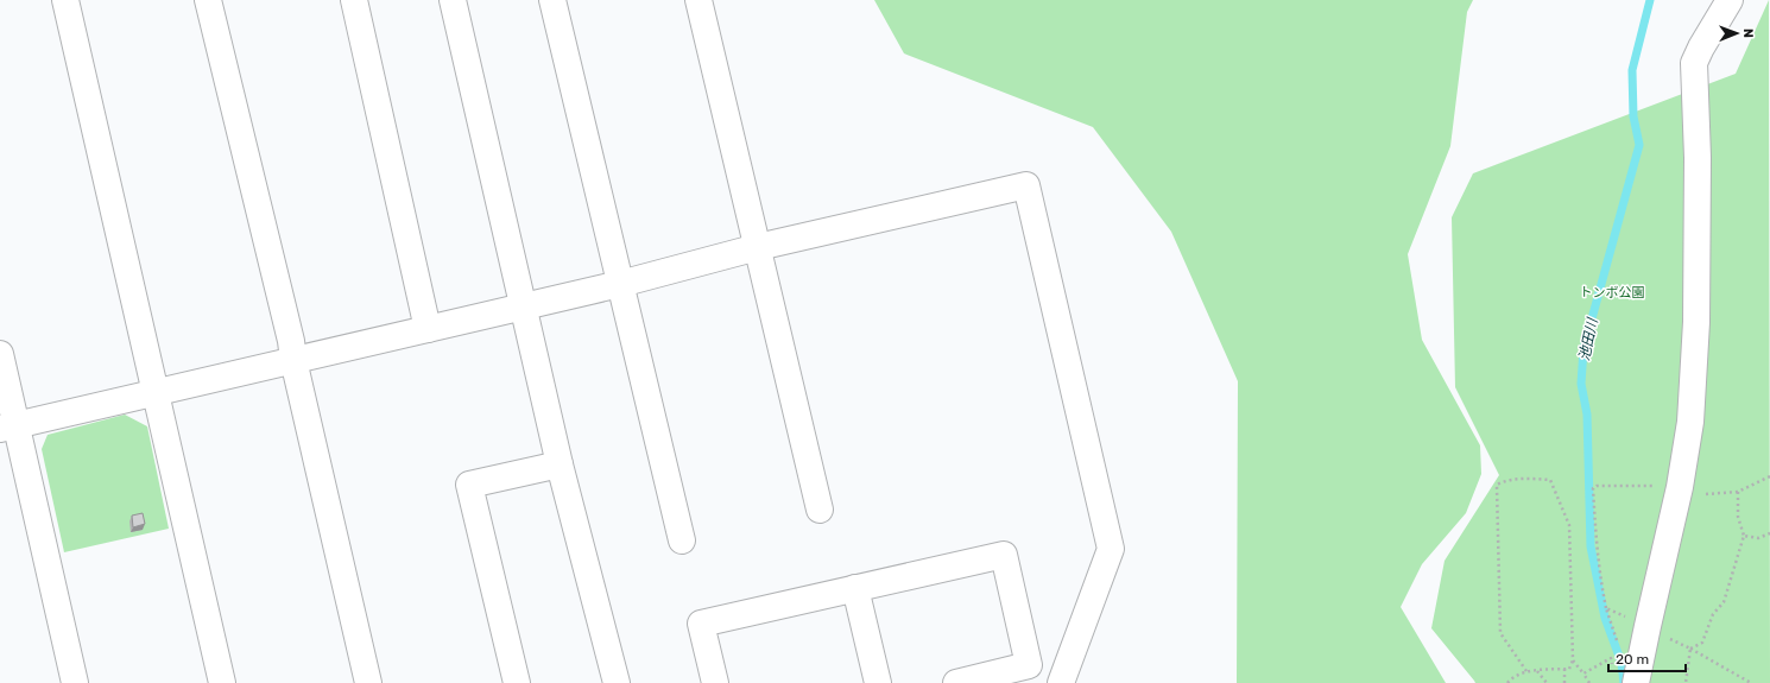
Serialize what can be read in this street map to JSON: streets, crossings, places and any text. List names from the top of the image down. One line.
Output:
{"water":["池田川"],"parks":["トンボ公園"],"scale_bar":"20 m","north":"right"}
